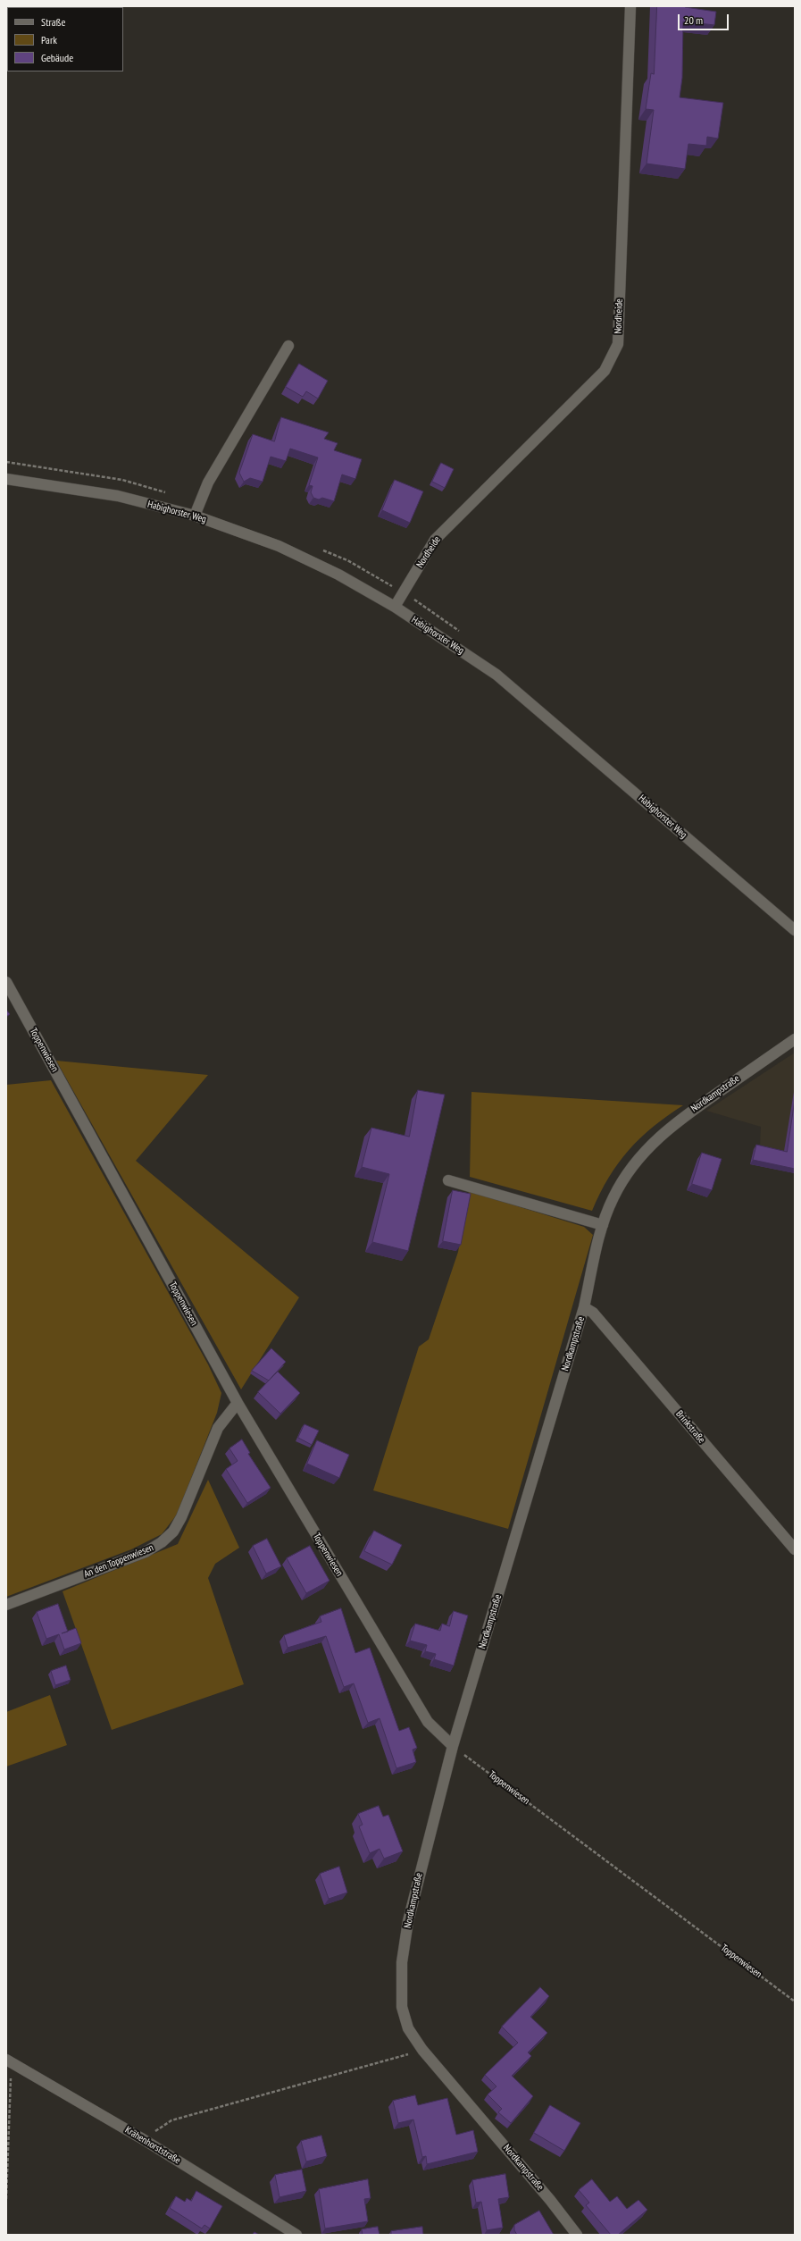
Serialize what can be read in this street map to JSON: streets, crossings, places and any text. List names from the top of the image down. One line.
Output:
{"streets":{"street":["Nordheide","Habighorster Weg","Toppenwiesen","Nordkampstraße","Brinkstraße","An den Toppenwiesen","Krähenhorststraße"]},"crossings":[["Nordheide","Habighorster Weg"],["Toppenwiesen","Nordkampstraße"],["Toppenwiesen","An den Toppenwiesen"],["Nordkampstraße","Brinkstraße"]],"legend":["Straße","Park","Gebäude"],"scale_bar":"20 m"}
